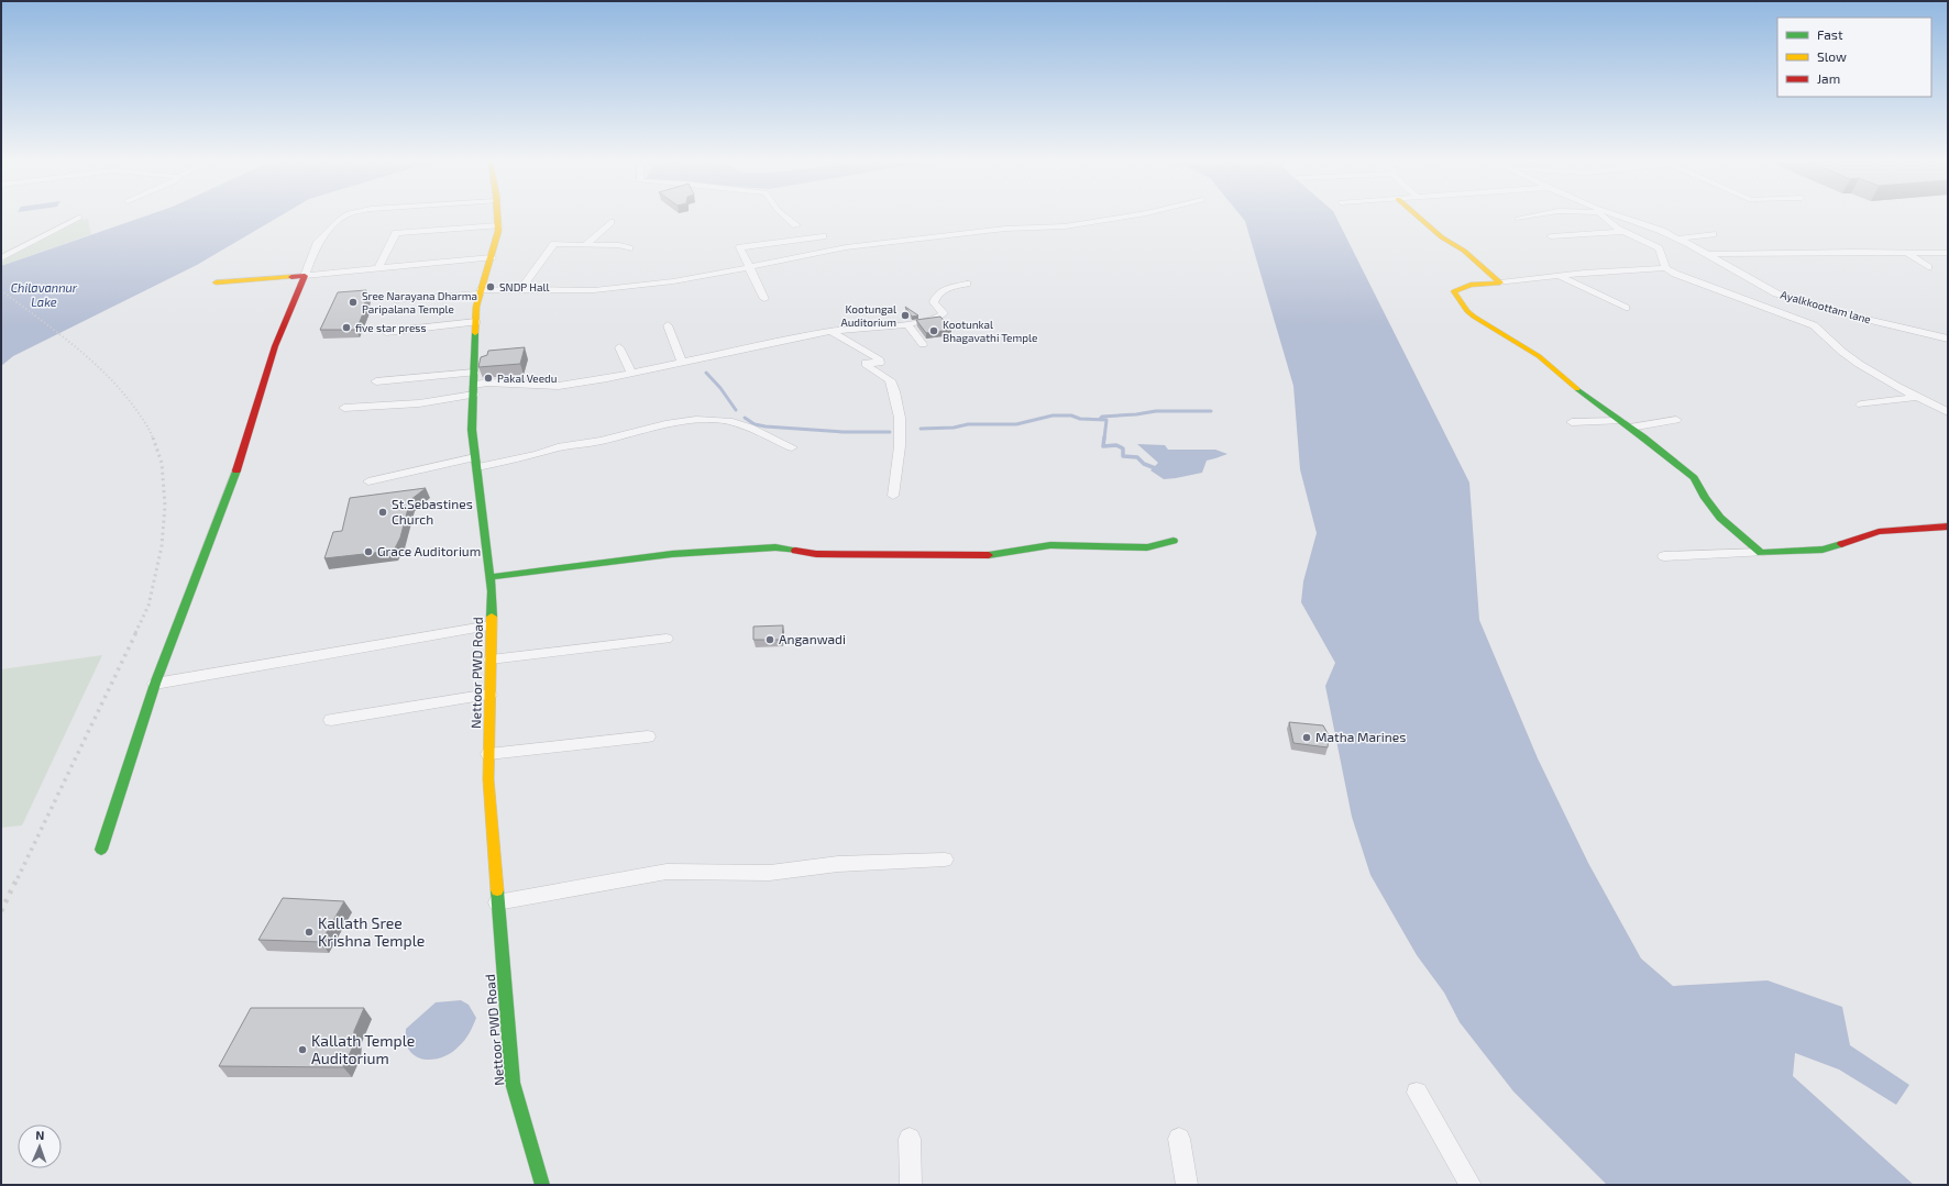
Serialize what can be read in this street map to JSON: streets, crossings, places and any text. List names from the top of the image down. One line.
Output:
{"streets":{"street":["Ayalkkoottam lane","Nettoor PWD Road"]},"water":["Chilavannur Lake"],"places":["SNDP Hall","Sree Narayana Dharma Paripalana Temple","Kootungal Auditorium","five star press","Kootunkal Bhagavathi Temple","Pakal Veedu","St.Sebastines Church","Grace Auditorium","Anganwadi","Matha Marines","Kallath Sree Krishna Temple","Kallath Temple Auditorium"],"legend":["Fast","Slow","Jam"],"north":"top"}
